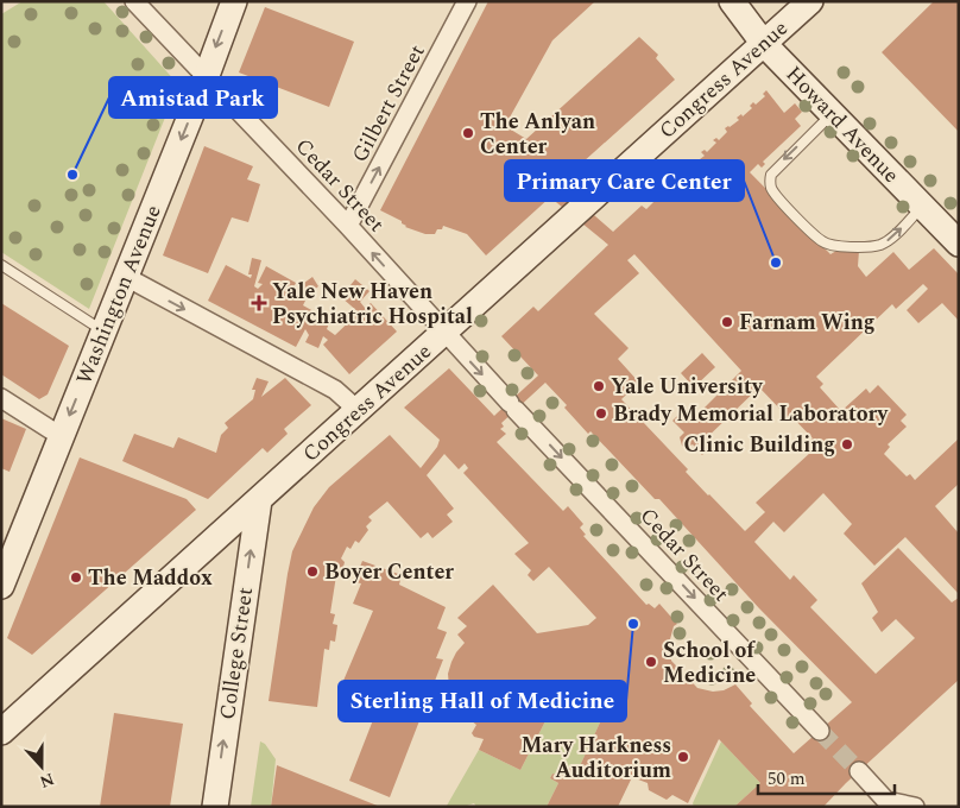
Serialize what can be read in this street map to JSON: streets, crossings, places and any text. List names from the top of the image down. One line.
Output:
{"streets":{"main road":["Congress Avenue","Howard Avenue","Washington Avenue","College Street"],"street":["Gilbert Street","Cedar Street"]},"crossings":[["Congress Avenue","Howard Avenue"],["Congress Avenue","Cedar Street"],["Congress Avenue","College Street"],["Gilbert Street","Cedar Street"],["Cedar Street","Washington Avenue"]],"one_way":["Gilbert Street","Washington Avenue","College Street"],"places":{"other":["The Anlyan Center","Amistad Park","Primary Care Center","Farnam Wing","Yale University","Brady Memorial Laboratory","Clinic Building","Boyer Center","The Maddox","Sterling Hall of Medicine","School of Medicine","Mary Harkness Auditorium"],"health":["Yale New Haven Psychiatric Hospital"]},"scale_bar":"50 m","north":"bottom"}
